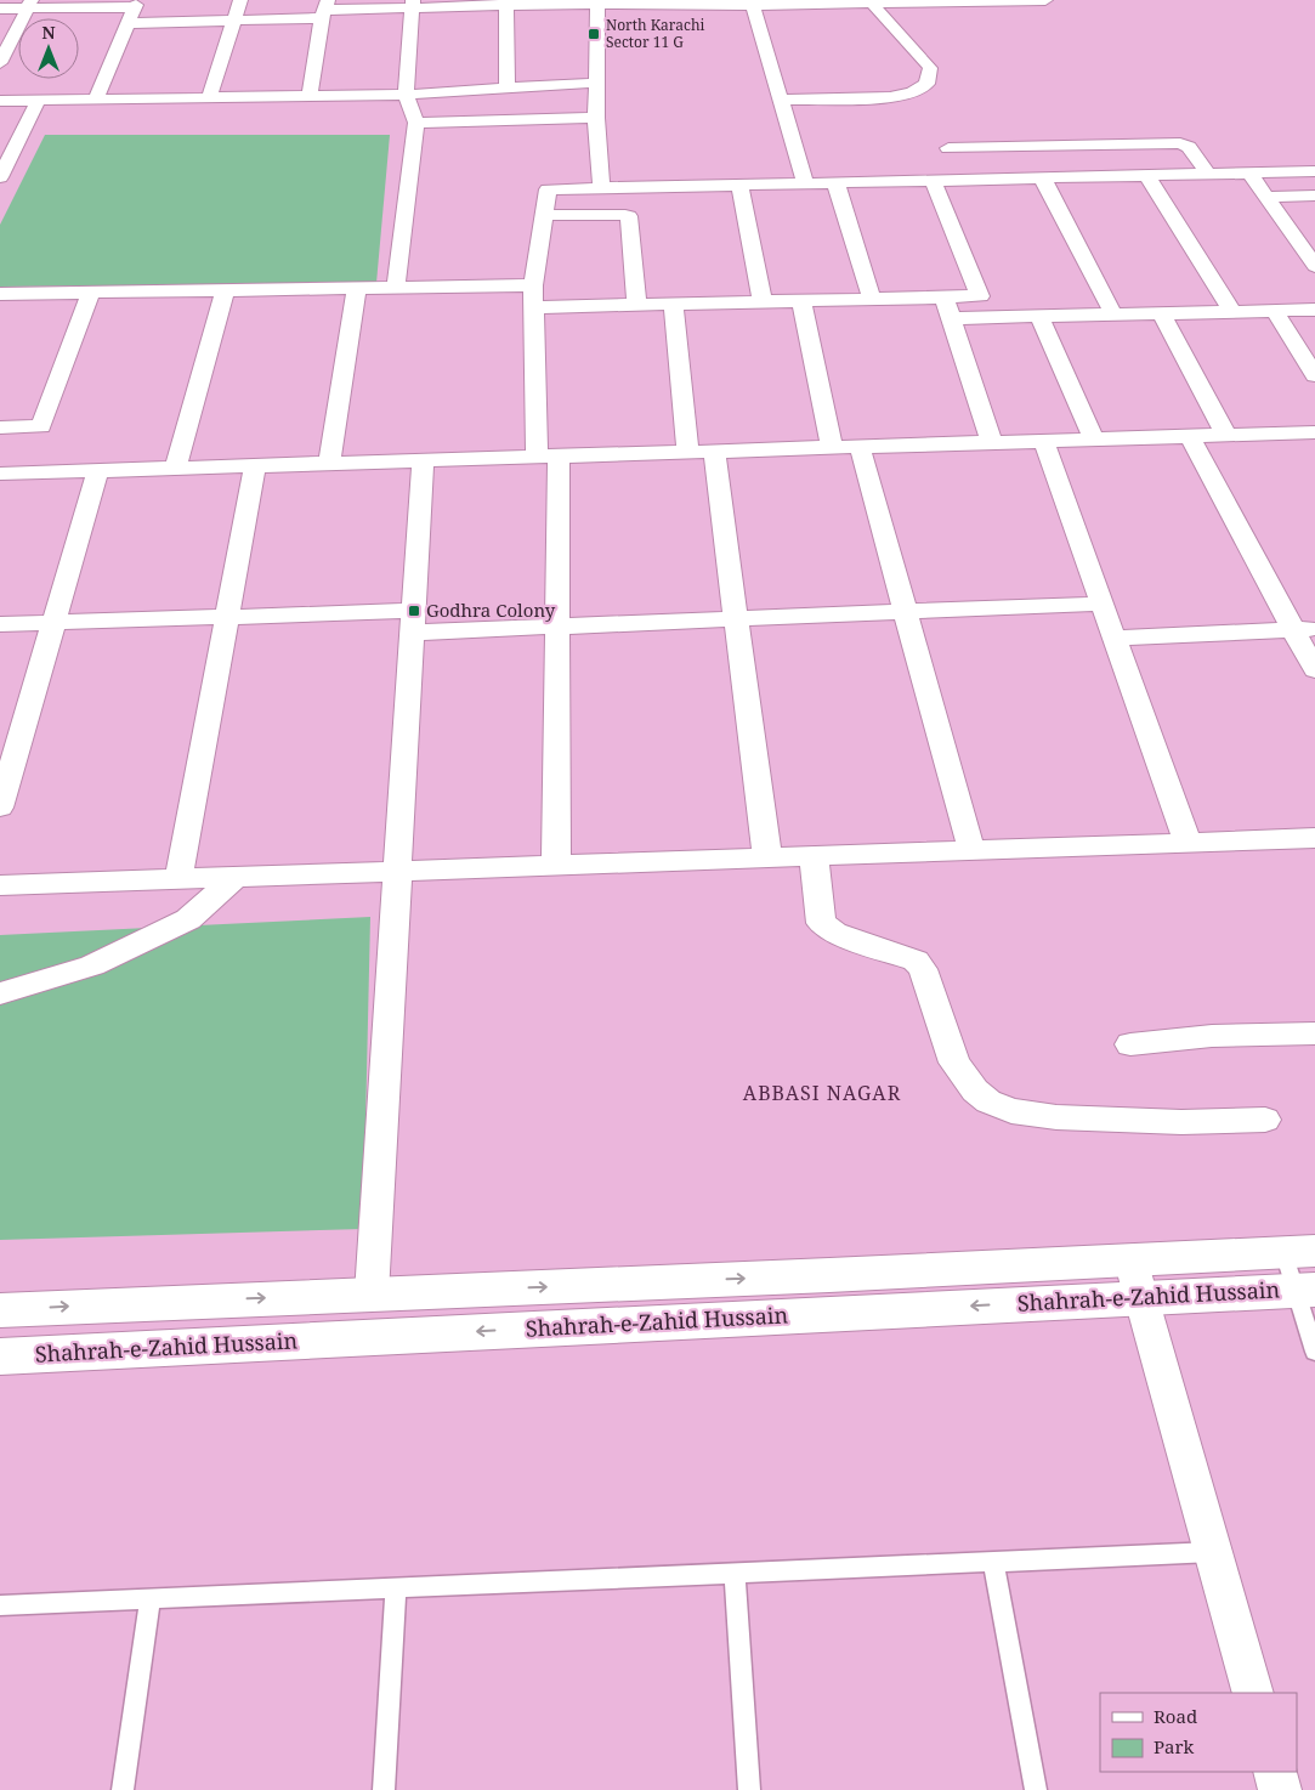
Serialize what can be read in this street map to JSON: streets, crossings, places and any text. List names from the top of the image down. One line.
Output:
{"streets":{"main road":["Shahrah-e-Zahid Hussain"]},"districts":["ABBASI NAGAR"],"places":{"transit":["North Karachi Sector 11 G","Godhra Colony"]},"legend":["Road","Park"],"north":"top"}
